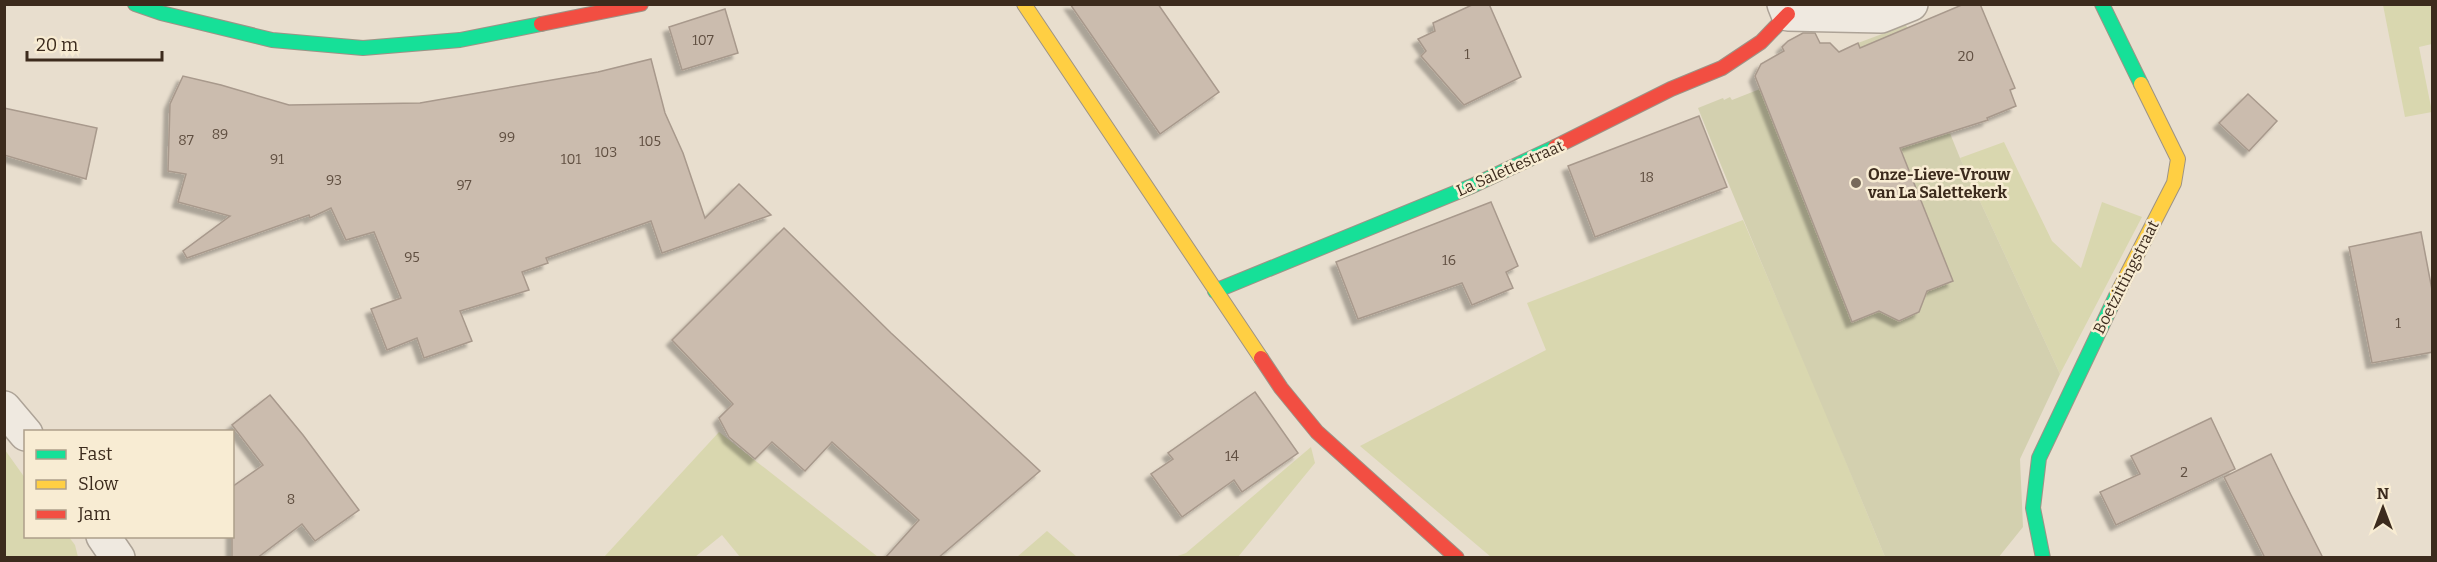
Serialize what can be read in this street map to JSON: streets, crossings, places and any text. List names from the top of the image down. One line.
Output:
{"streets":{"street":["La Salettestraat","Boetzittingstraat"]},"places":["Onze-Lieve-Vrouw van La Salettekerk"],"house_numbers":["107","1","20","89","99","87","105","103","91","101","18","93","97","95","16","1","14","2","8"],"legend":["Fast","Slow","Jam"],"scale_bar":"20 m","north":"top"}
